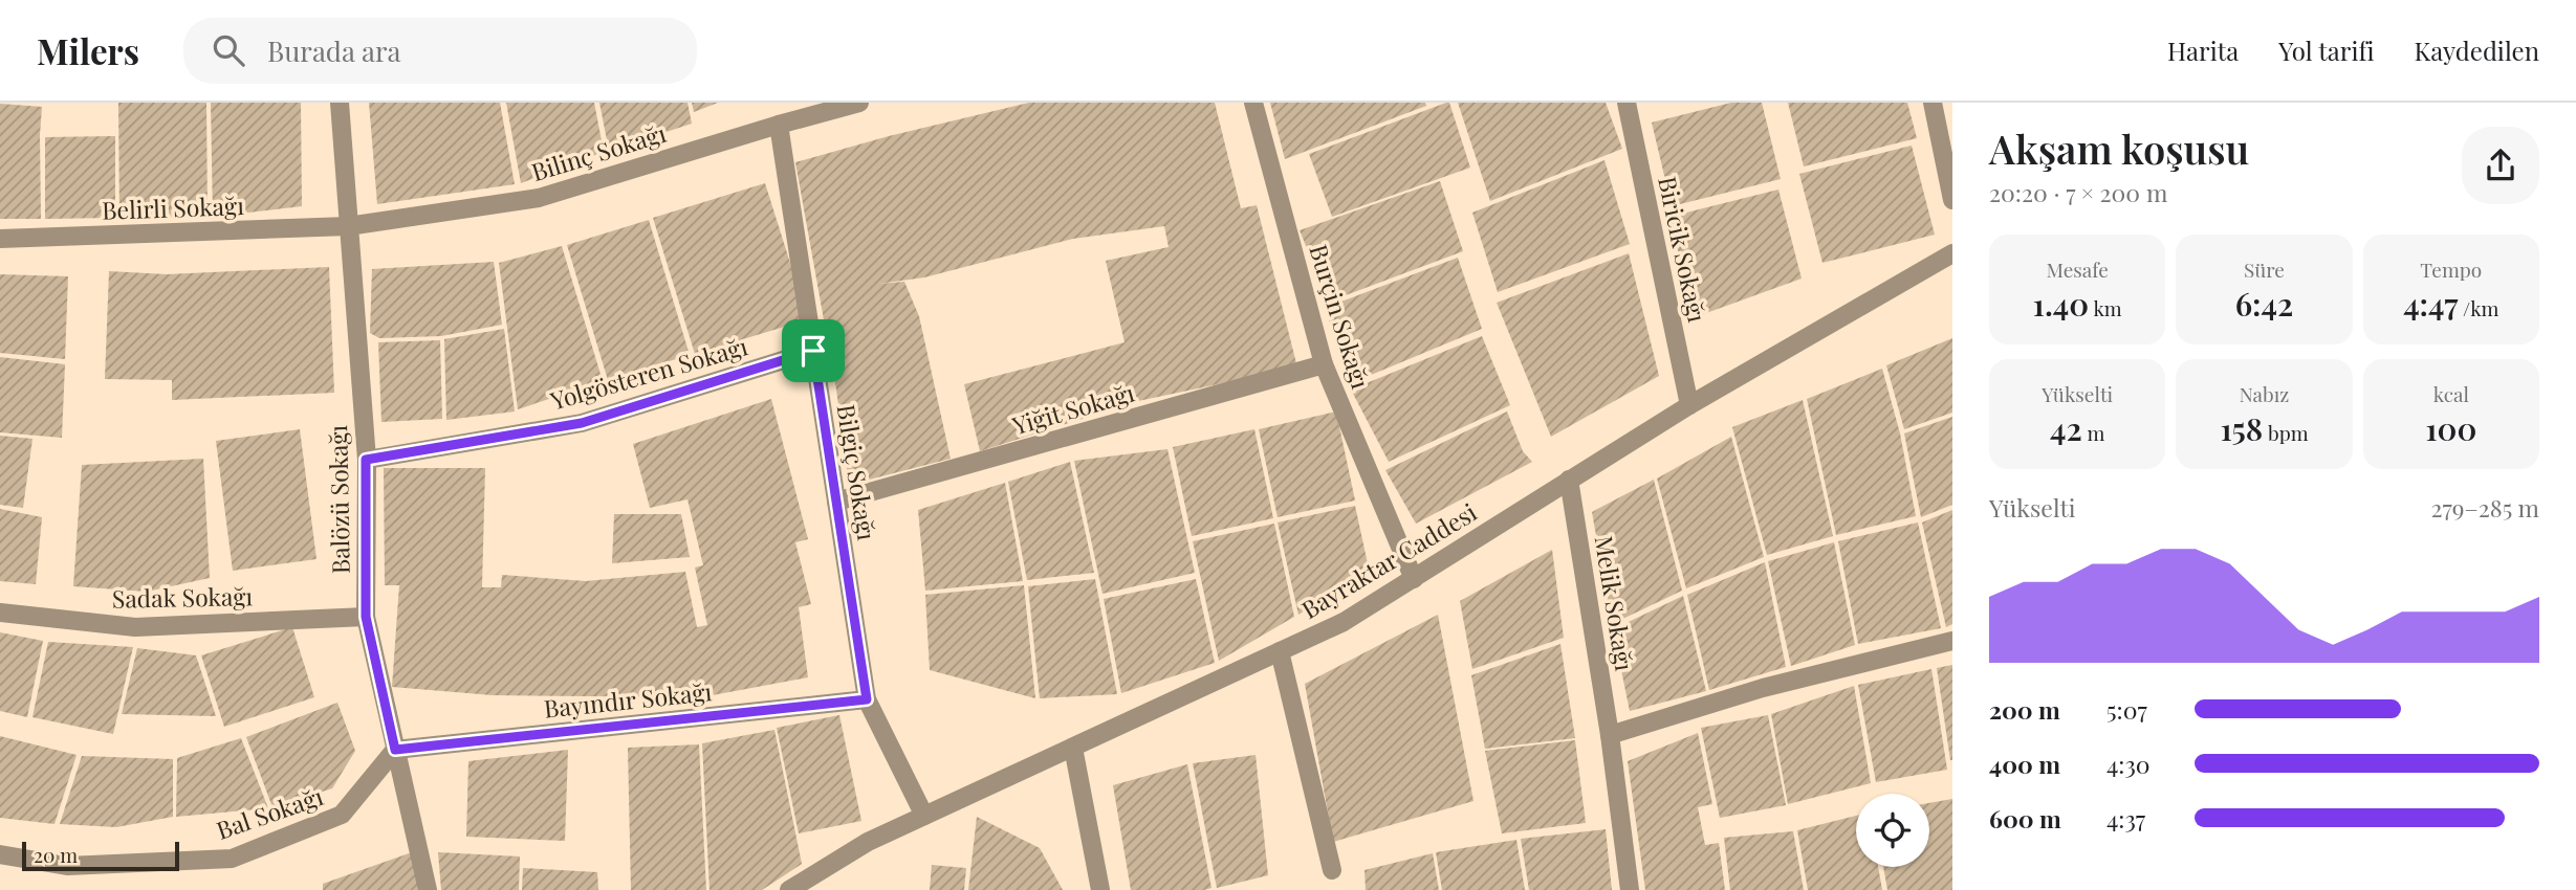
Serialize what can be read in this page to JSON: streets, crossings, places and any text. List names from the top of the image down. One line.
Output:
{"streets":{"street":["Bilinç Sokağı","Belirli Sokağı","Biricik Sokağı","Burçin Sokağı","Yolgösteren Sokağı","Yiğit Sokağı","Bilgiç Sokağı","Balözü Sokağı","Bayraktar Caddesi","Sadak Sokağı","Melik Sokağı","Bayındır Sokağı","Bal Sokağı"]},"crossings":[["Bilinç Sokağı","Belirli Sokağı"],["Bilinç Sokağı","Bilgiç Sokağı"],["Bilinç Sokağı","Balözü Sokağı"],["Belirli Sokağı","Balözü Sokağı"],["Biricik Sokağı","Bayraktar Caddesi"],["Burçin Sokağı","Yiğit Sokağı"],["Burçin Sokağı","Bayraktar Caddesi"],["Yolgösteren Sokağı","Bilgiç Sokağı"],["Yolgösteren Sokağı","Balözü Sokağı"],["Yiğit Sokağı","Bilgiç Sokağı"],["Bilgiç Sokağı","Bayraktar Caddesi"],["Bilgiç Sokağı","Bayındır Sokağı"],["Balözü Sokağı","Sadak Sokağı"],["Balözü Sokağı","Bayındır Sokağı"],["Balözü Sokağı","Bal Sokağı"],["Bayraktar Caddesi","Melik Sokağı"],["Bayındır Sokağı","Bal Sokağı"]],"scale_bar":"20 m","page":{"header":"Milers","search":"Burada ara","nav":["Harita","Yol tarifi","Kaydedilen"],"heading":["Akşam koşusu","20:20 · 7 × 200 m"],"stats":[["Mesafe","1.40 km"],["Süre","6:42"],["Tempo","4:47 /km"],["Yükselti","42 m"],["Nabız","158 bpm"],["kcal","100"]],"chart":["Yükselti","279–285 m"],"list":[{"name":"200 m","note":"5:07"},{"name":"400 m","note":"4:30"},{"name":"600 m","note":"4:37"}],"scale":"20 m"}}
